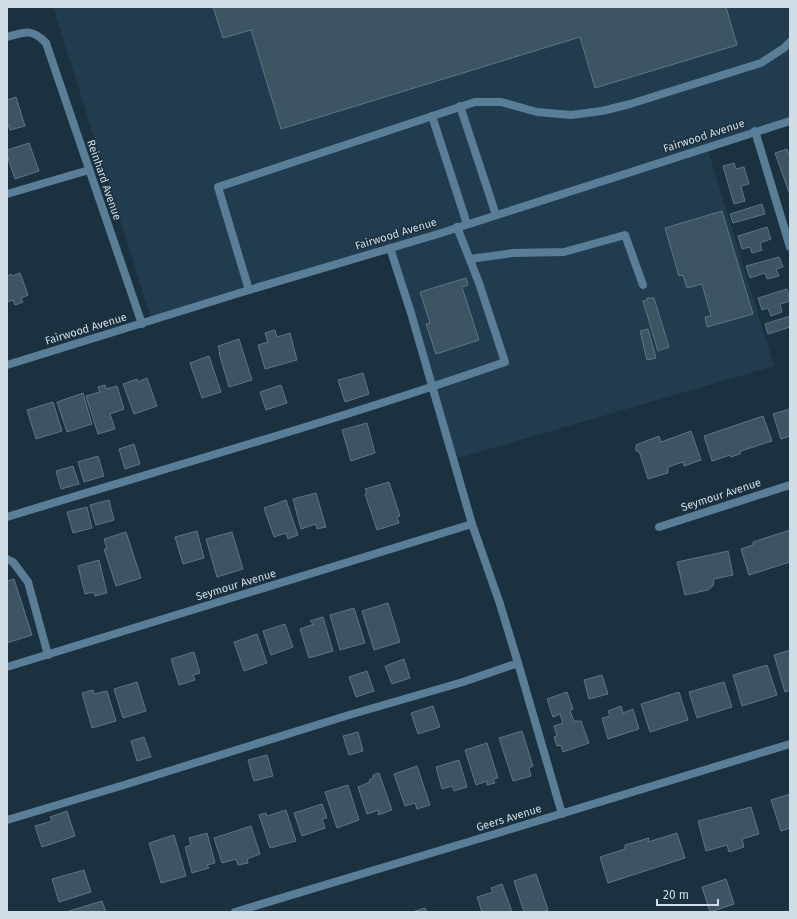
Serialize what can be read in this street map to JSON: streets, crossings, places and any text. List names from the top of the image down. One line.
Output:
{"streets":{"street":["Fairwood Avenue","Reinhard Avenue","Seymour Avenue","Geers Avenue"]},"crossings":[["Fairwood Avenue","Reinhard Avenue"]],"scale_bar":"20 m"}
